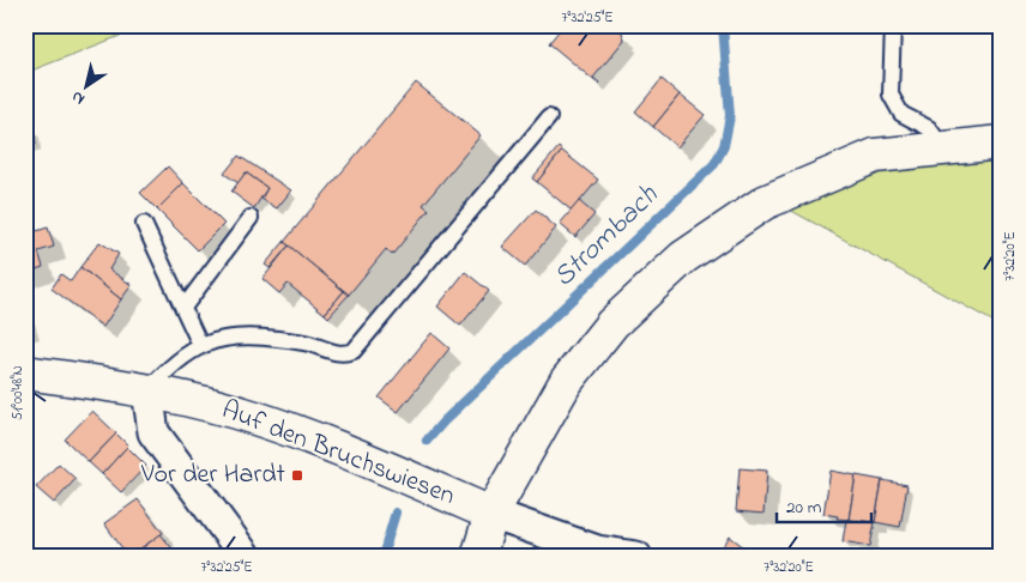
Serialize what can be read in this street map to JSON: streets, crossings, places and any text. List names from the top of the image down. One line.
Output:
{"streets":{"main road":["Auf den Bruchswiesen"]},"water":["Strombach"],"places":{"transit":["Vor der Hardt"]},"scale_bar":"20 m","north":"bottom left","coordinates":["7°32'25\"E","7°32'20\"E","51°00'48\"N"]}
